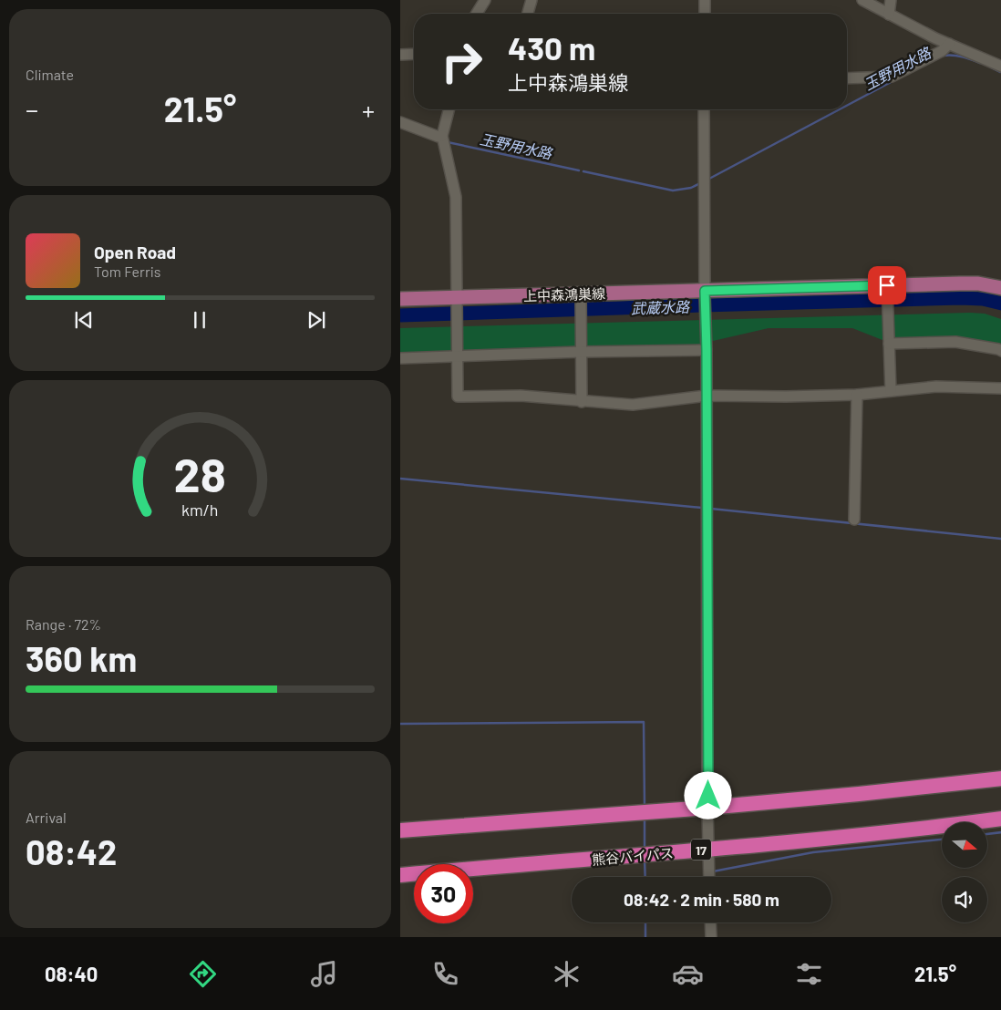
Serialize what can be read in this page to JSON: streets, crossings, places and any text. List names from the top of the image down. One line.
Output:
{"streets":{"highway":["17","熊谷バイパス"],"main road":["上中森鴻巣線"]},"water":["玉野用水路","武蔵水路"],"north":"right","page":{"tile":["Climate",["Range · 72%","360 km"],["Arrival","08:42"]],"turn":["430 m","上中森鴻巣線"],"heat":["−","21.5°","+"],"song":["Open Road","Tom Ferris"],"limit":"30","trip":"08:42 · 2 min · 580 m","tabs":["08:40","21.5°"],"gauge":["28","km/h"]}}
